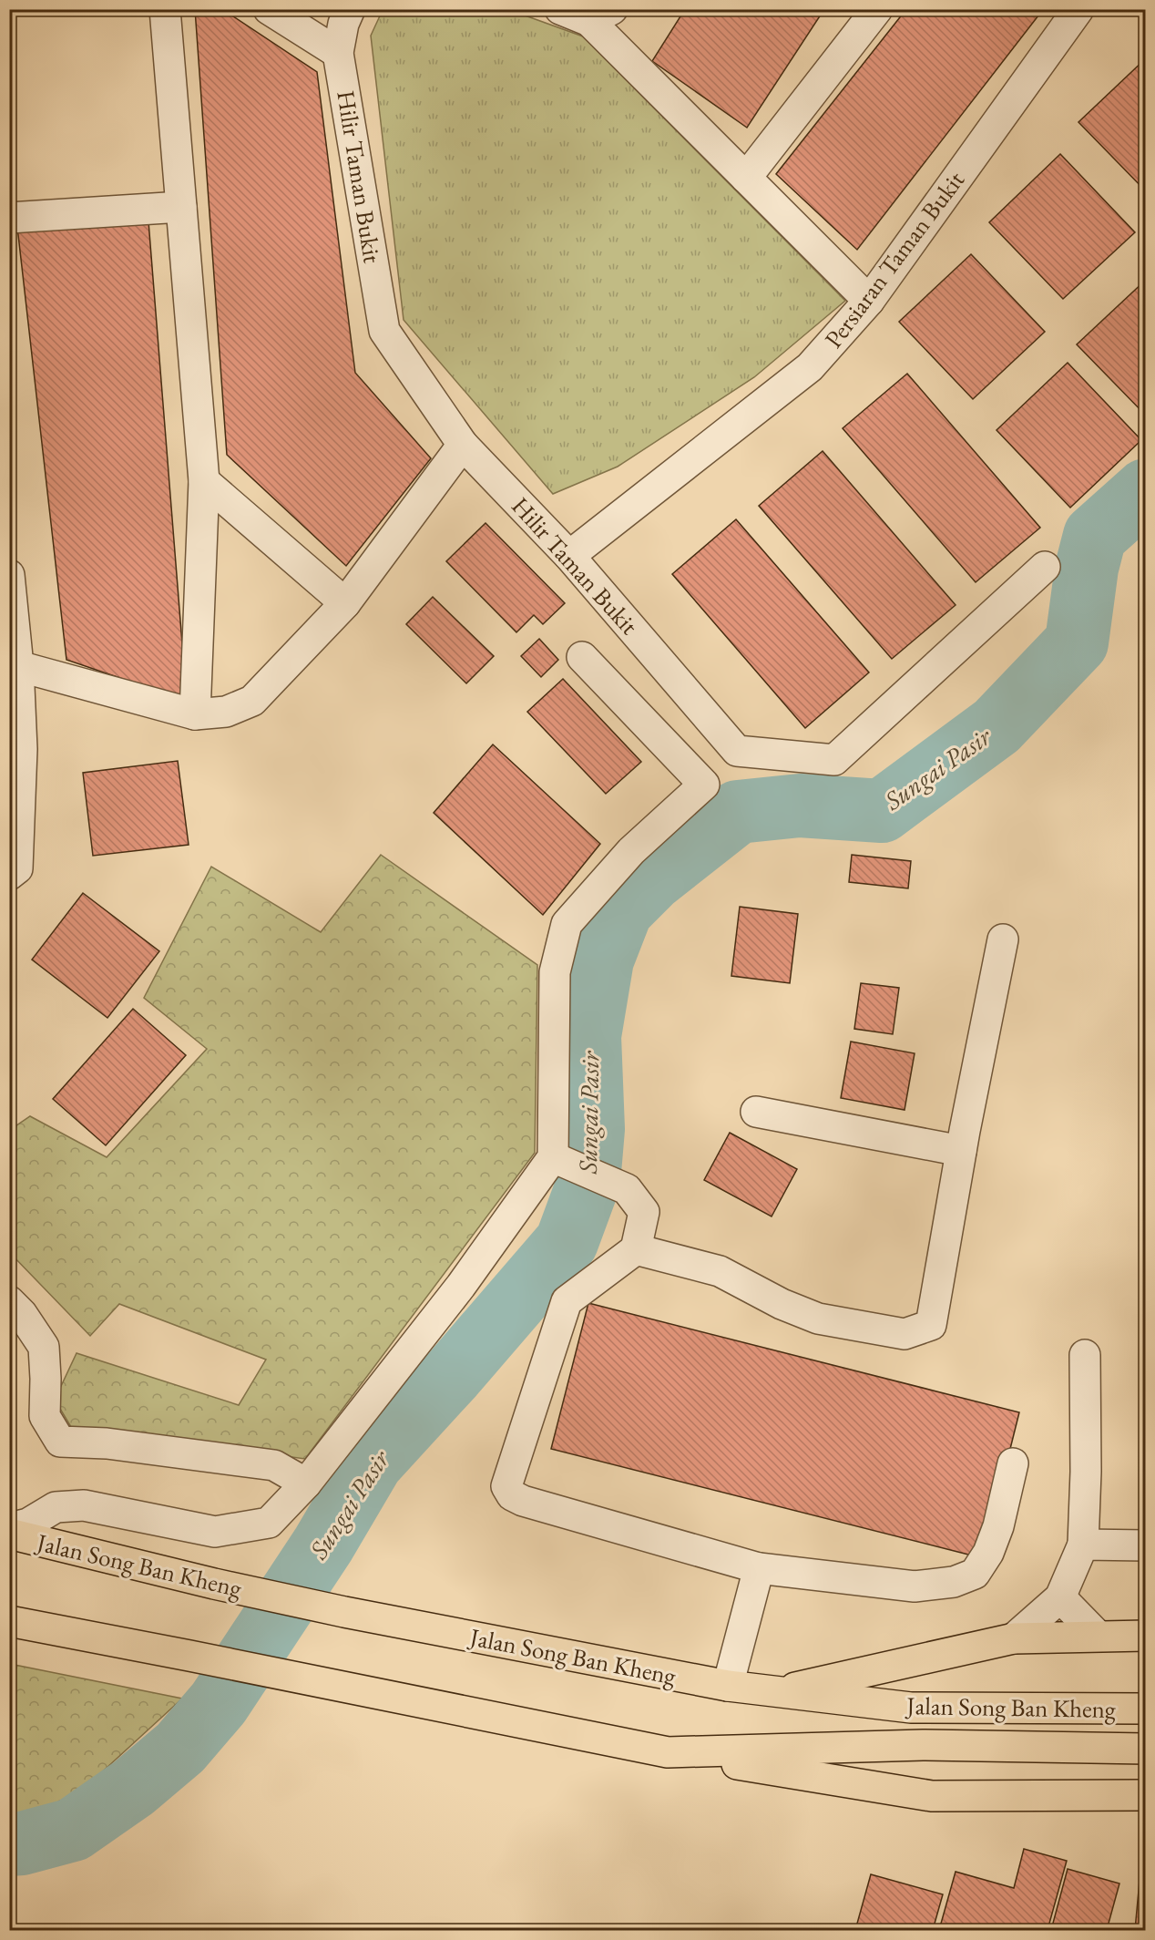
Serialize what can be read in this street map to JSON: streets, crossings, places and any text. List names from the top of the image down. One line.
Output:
{"streets":{"main road":["Jalan Song Ban Kheng"],"street":["Hilir Taman Bukit","Persiaran Taman Bukit"]},"crossings":[["Hilir Taman Bukit","Persiaran Taman Bukit"]],"water":["Sungai Pasir"]}
